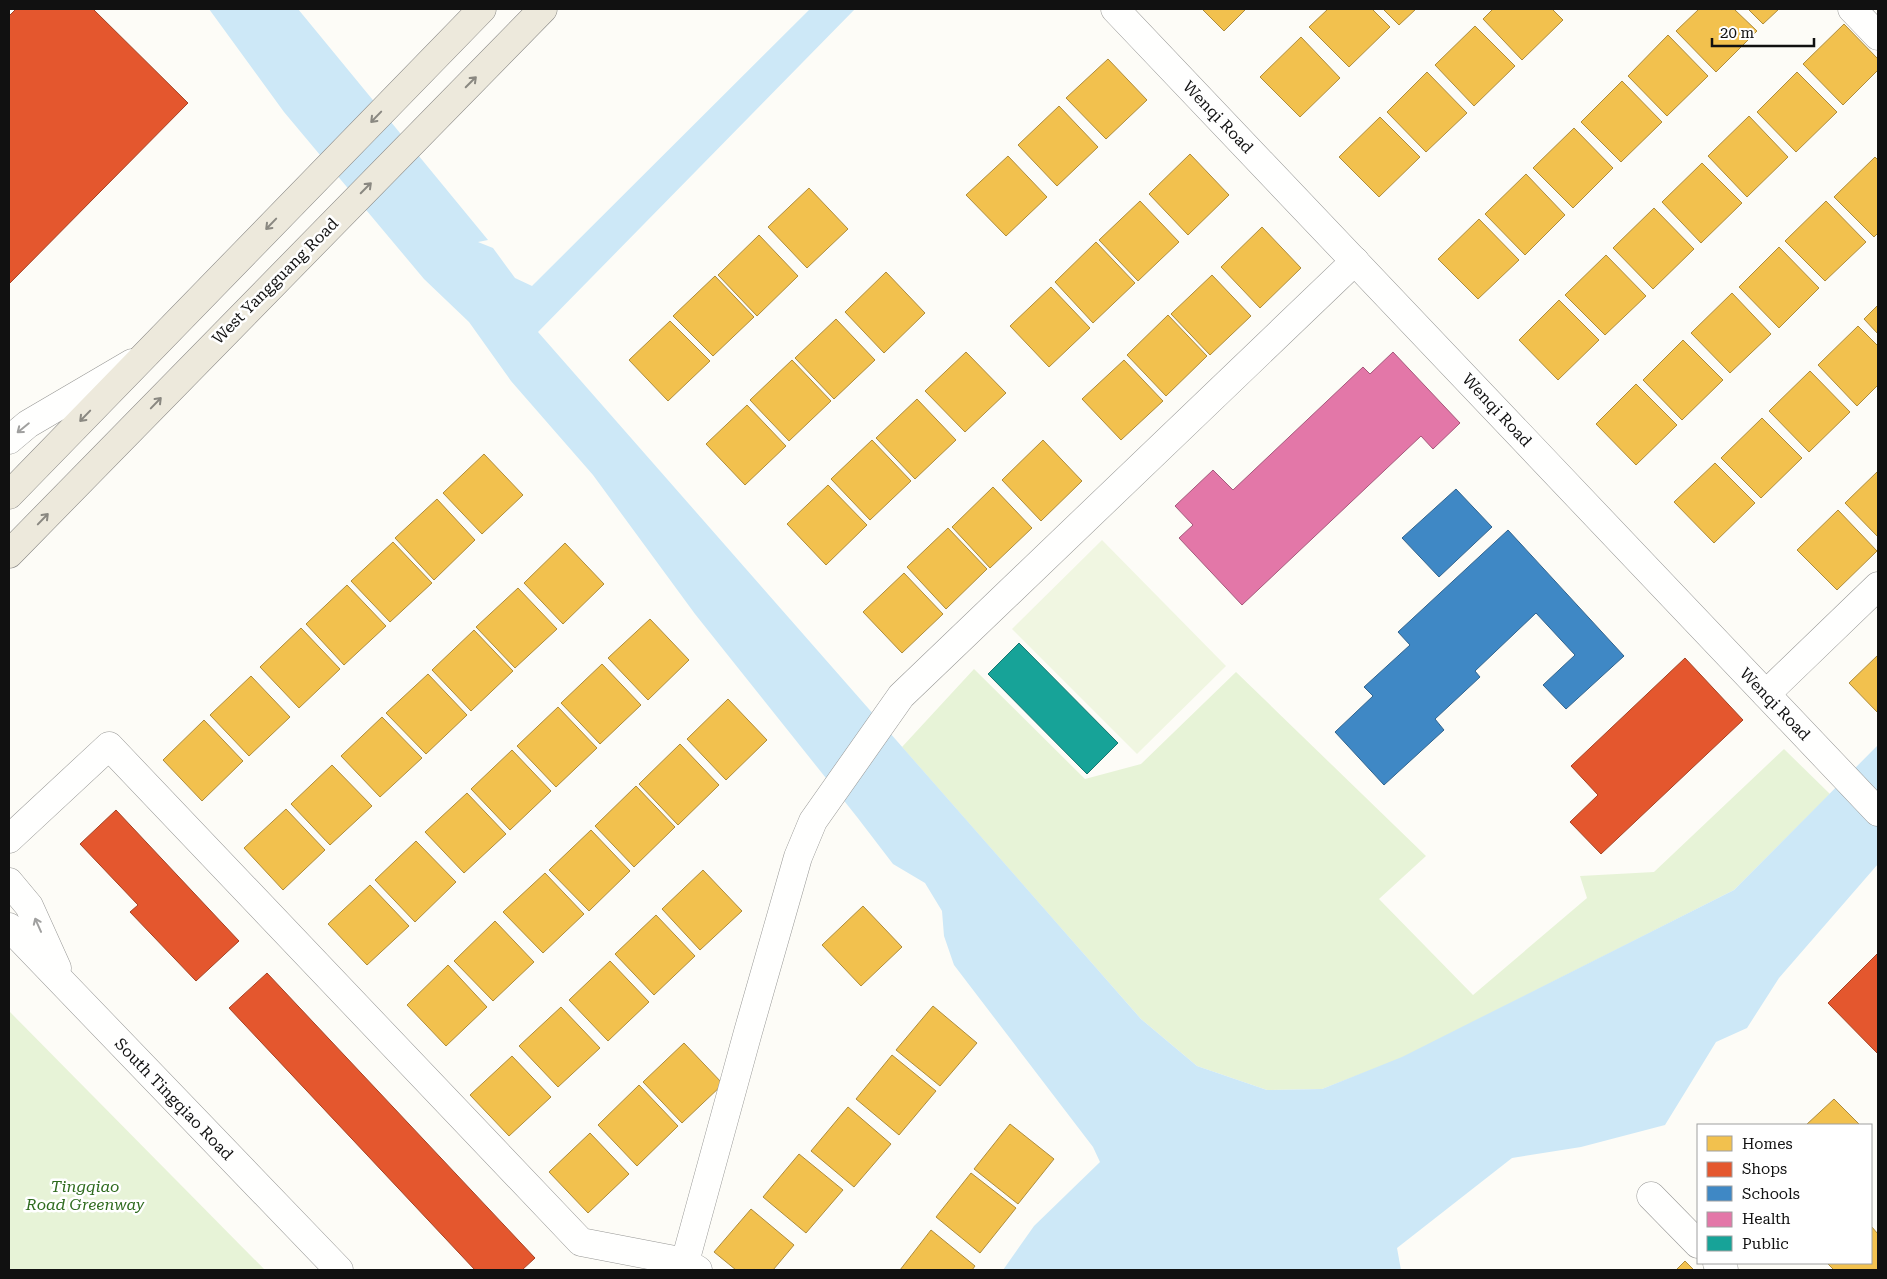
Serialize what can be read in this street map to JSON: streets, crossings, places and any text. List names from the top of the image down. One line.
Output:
{"streets":{"main road":["West Yangguang Road"],"street":["Wenqi Road","South Tingqiao Road"]},"parks":["Tingqiao Road Greenway"],"legend":["Homes","Shops","Schools","Health","Public"],"scale_bar":"20 m"}
